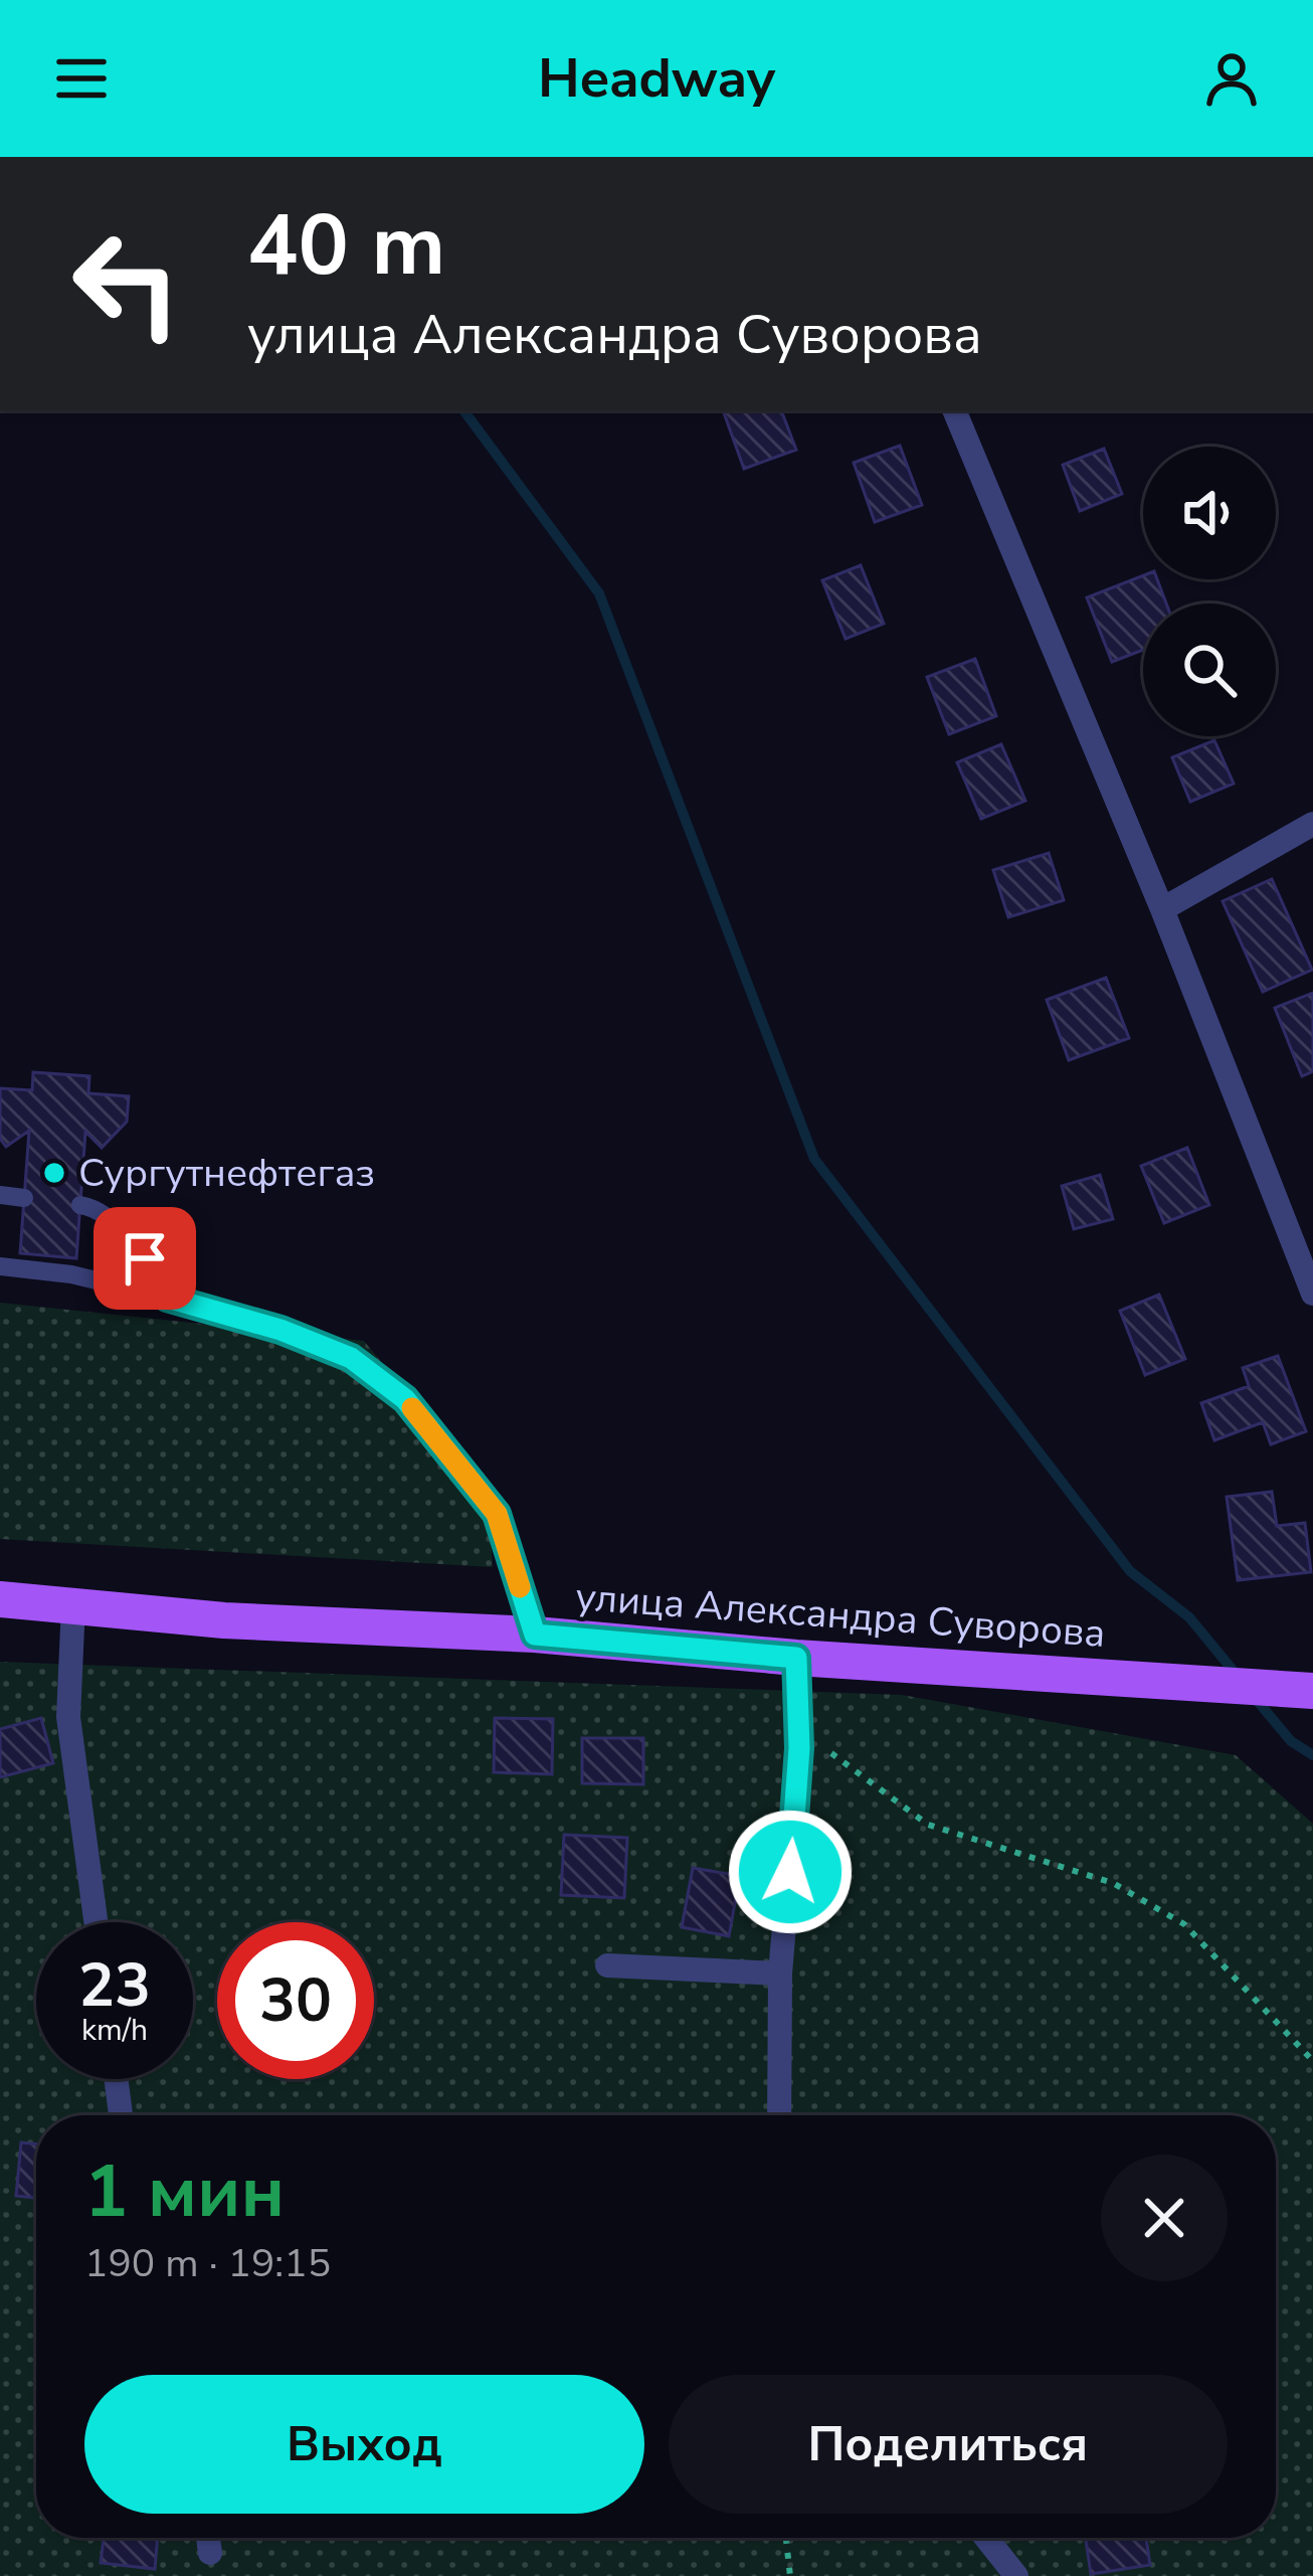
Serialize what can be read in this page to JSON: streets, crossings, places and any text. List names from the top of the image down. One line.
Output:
{"streets":{"main road":["улица Александра Суворова"]},"places":["Сургутнефтегаз"],"page":{"header":"Headway","turn":["40 m","улица Александра Суворова"],"speed":"23 km/h","limit":"30","heading":["1 мин","190 m · 19:15"],"buttons":["Выход","Поделиться"]}}
